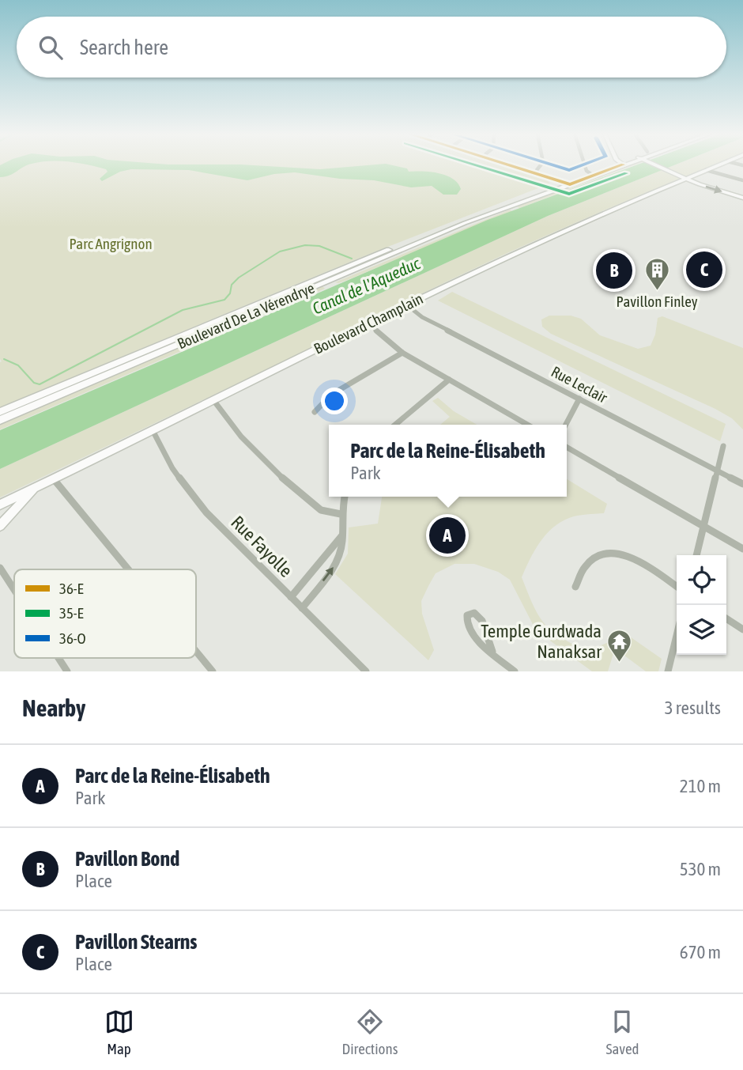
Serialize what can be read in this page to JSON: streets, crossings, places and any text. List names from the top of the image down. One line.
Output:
{"streets":{"main road":["Boulevard De La Vérendrye","Boulevard Champlain"],"street":["Rue Leclair","Rue Fayolle"]},"crossings":[["Boulevard Champlain","Rue Leclair"],["Boulevard Champlain","Rue Fayolle"]],"water":["Canal de l'Aqueduc"],"parks":["Parc Angrignon"],"places":{"building":["Pavillon Finley"],"temple":["Temple Gurdwada Nanaksar"]},"lines":["transit line 36-E","transit line 35-E","transit line 36-O"],"legend":["36-E","35-E","36-O"],"page":{"search":"Search here","pins":["C","B","A"],"popup":["Parc de la Reine-Élisabeth","Park"],"heading":["Nearby","3 results"],"list":[{"mark":"A","name":"Parc de la Reine-Élisabeth","note":"Park","value":"210 m"},{"mark":"B","name":"Pavillon Bond","note":"Place","value":"530 m"},{"mark":"C","name":"Pavillon Stearns","note":"Place","value":"670 m"}],"nav":["Map","Directions","Saved"]}}
